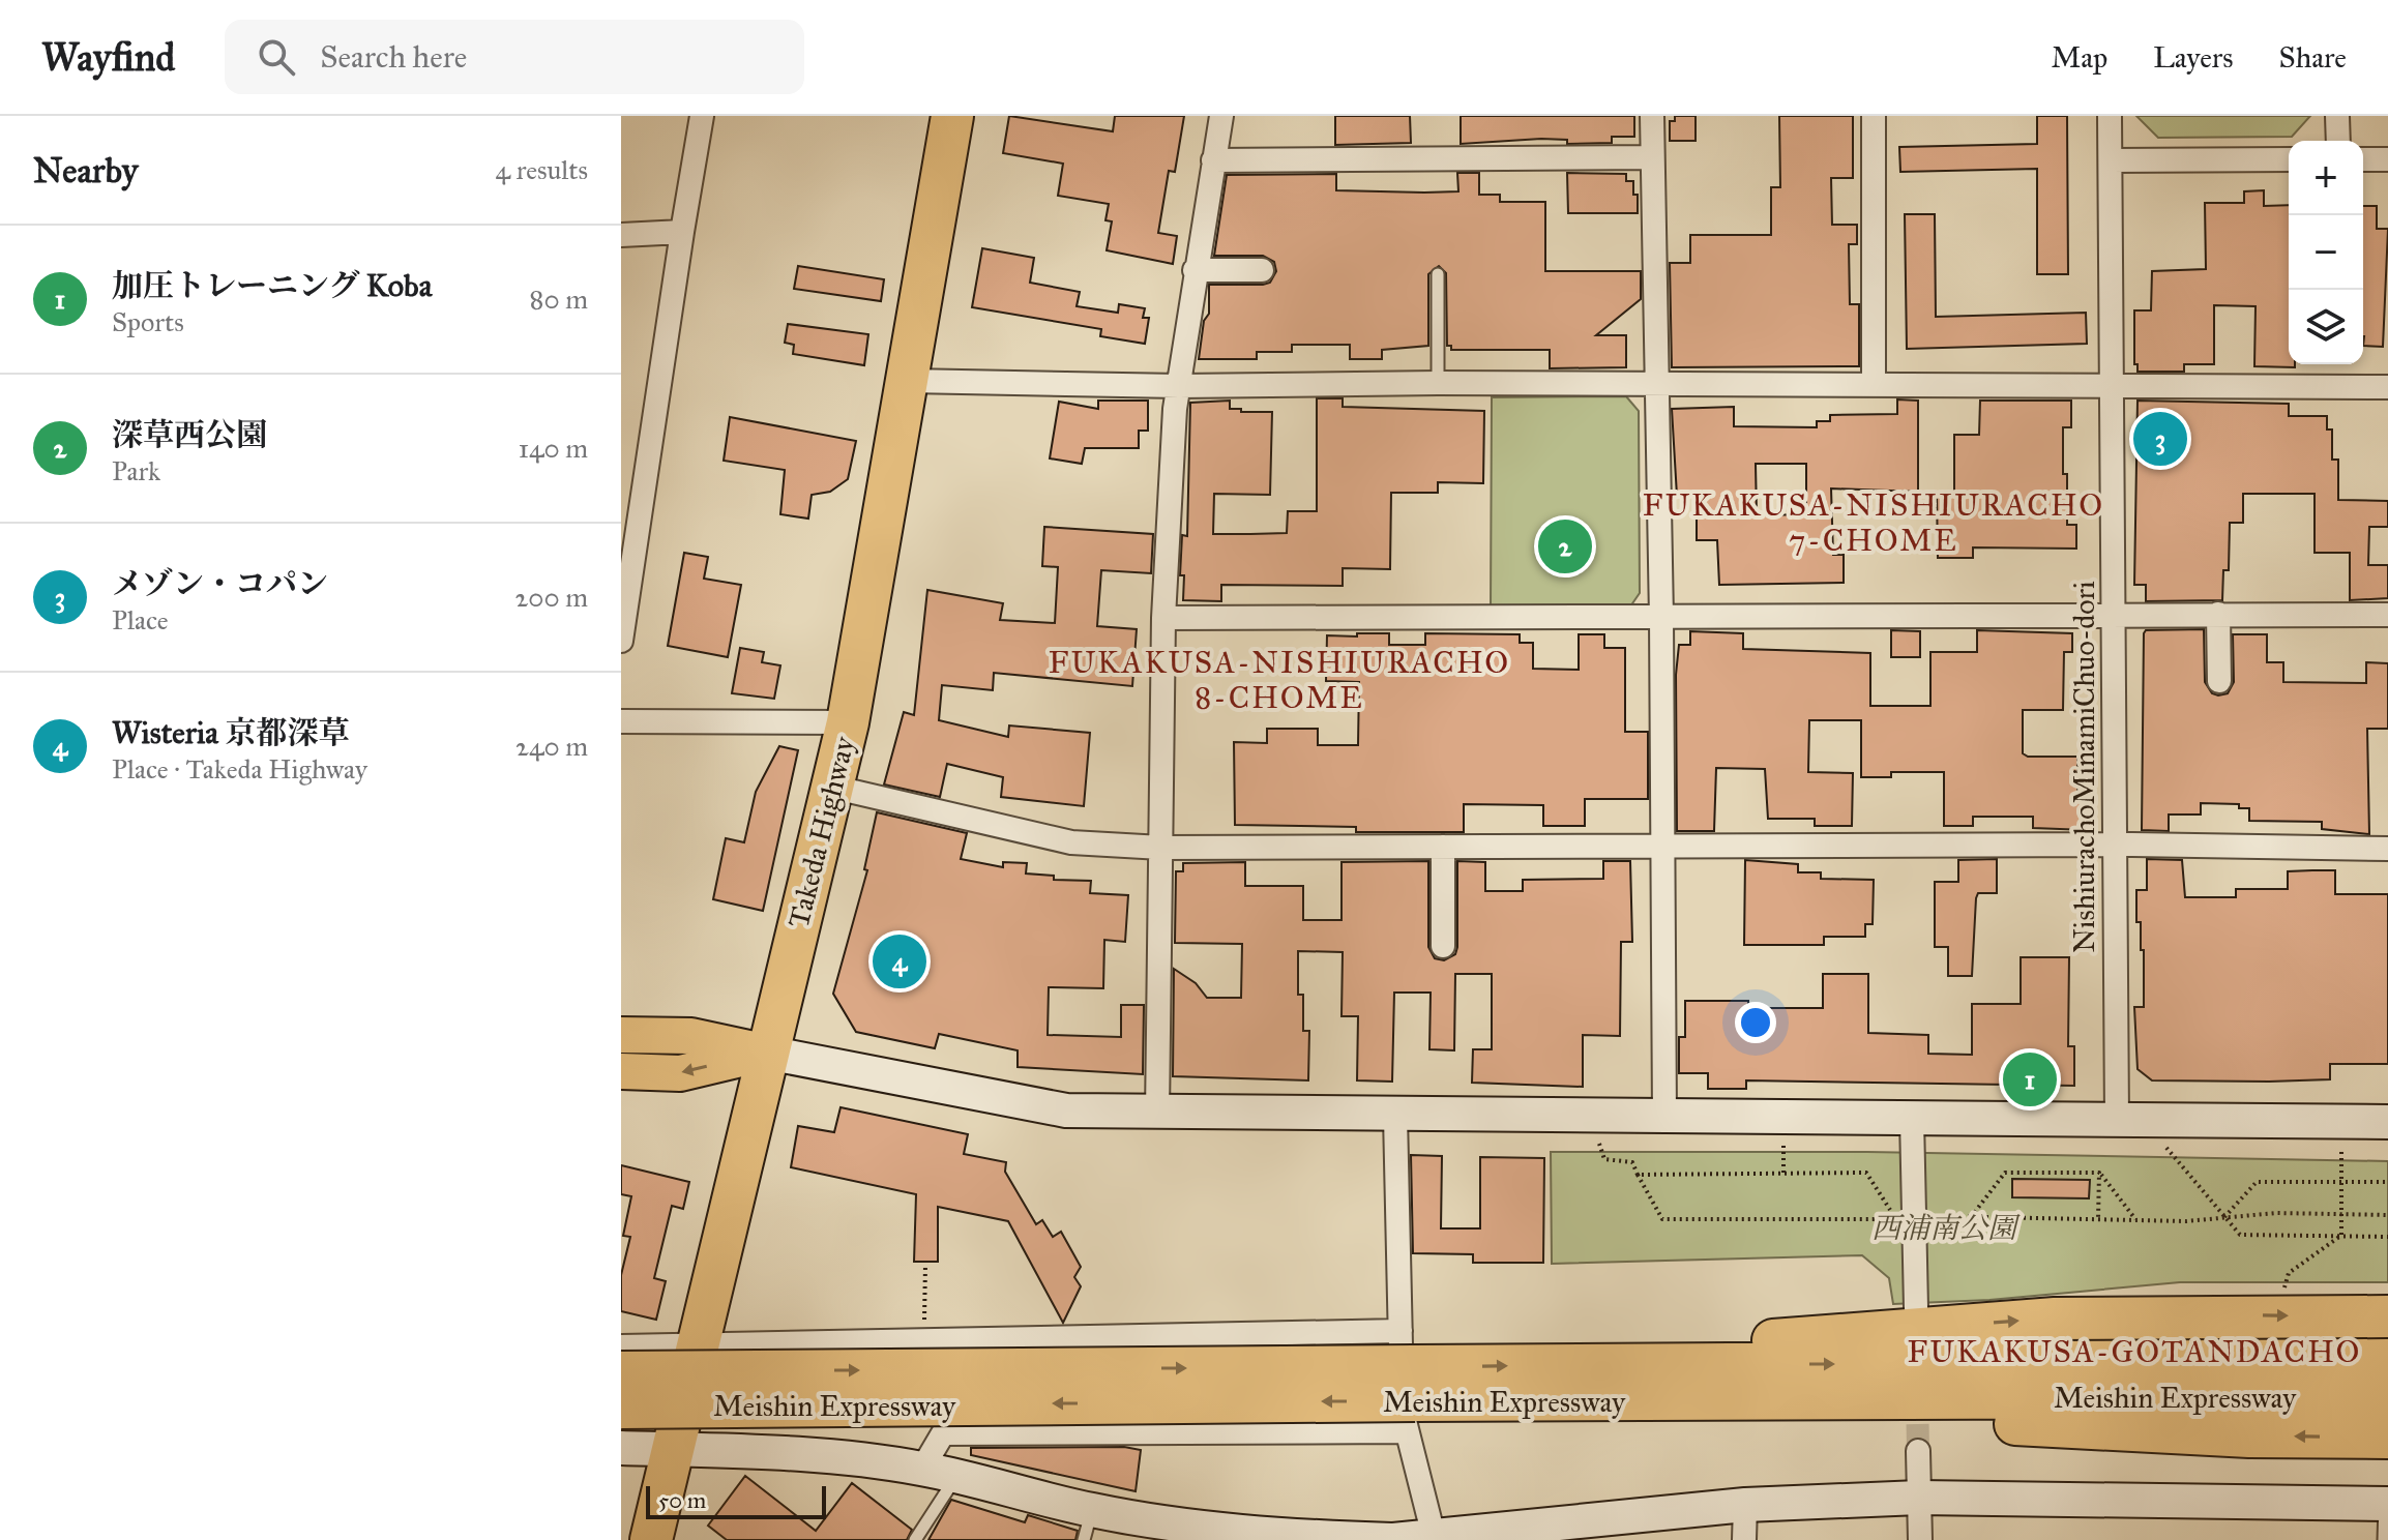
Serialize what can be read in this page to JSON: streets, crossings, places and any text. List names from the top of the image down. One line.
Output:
{"streets":{"highway":["Takeda Highway","Meishin Expressway"],"street":["NishiurachoMinamiChuo-dori"]},"districts":["FUKAKUSA-NISHIURACHO 7-CHOME","FUKAKUSA-NISHIURACHO 8-CHOME","FUKAKUSA-GOTANDACHO"],"parks":["西浦南公園"],"scale_bar":"50 m","page":{"header":"Wayfind","search":"Search here","nav":["Map","Layers","Share"],"heading":["Nearby","4 results"],"map_buttons":["+","−"],"list":[{"mark":"1","name":"加圧トレーニング Koba","note":"Sports","value":"80 m"},{"mark":"2","name":"深草西公園","note":"Park","value":"140 m"},{"mark":"3","name":"メゾン・コパン","note":"Place","value":"200 m"},{"mark":"4","name":"Wisteria 京都深草","note":"Place · Takeda Highway","value":"240 m"}],"pins":["3","2","4","1"],"scale":"50 m"}}
